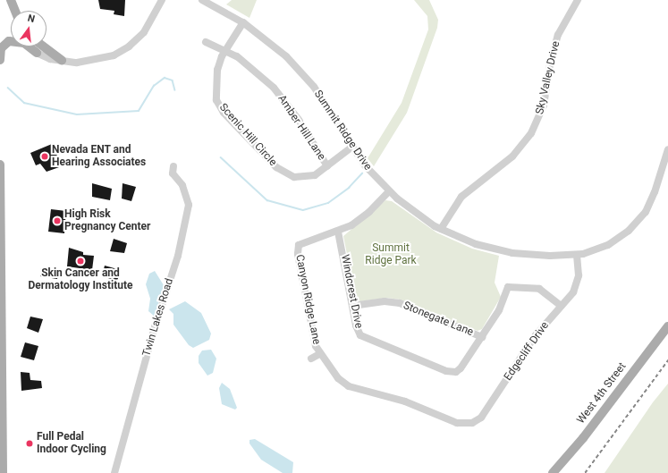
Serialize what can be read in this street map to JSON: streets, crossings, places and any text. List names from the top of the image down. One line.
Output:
{"streets":{"main road":["West 4th Street"],"street":["Sky Valley Drive","Amber Hill Lane","Summit Ridge Drive","Scenic Hill Circle","Windcrest Drive","Canyon Ridge Lane","Twin Lakes Road","Stonegate Lane","Edgecliff Drive"]},"crossings":[["Sky Valley Drive","Summit Ridge Drive"],["Amber Hill Lane","Scenic Hill Circle"],["Summit Ridge Drive","Scenic Hill Circle"],["Summit Ridge Drive","Edgecliff Drive"],["Windcrest Drive","Canyon Ridge Lane"],["Windcrest Drive","Stonegate Lane"],["Canyon Ridge Lane","Edgecliff Drive"]],"parks":["Summit Ridge Park"],"places":["Nevada ENT and Hearing Associates","High Risk Pregnancy Center","Skin Cancer and Dermatology Institute","Full Pedal Indoor Cycling"],"north":"top"}
